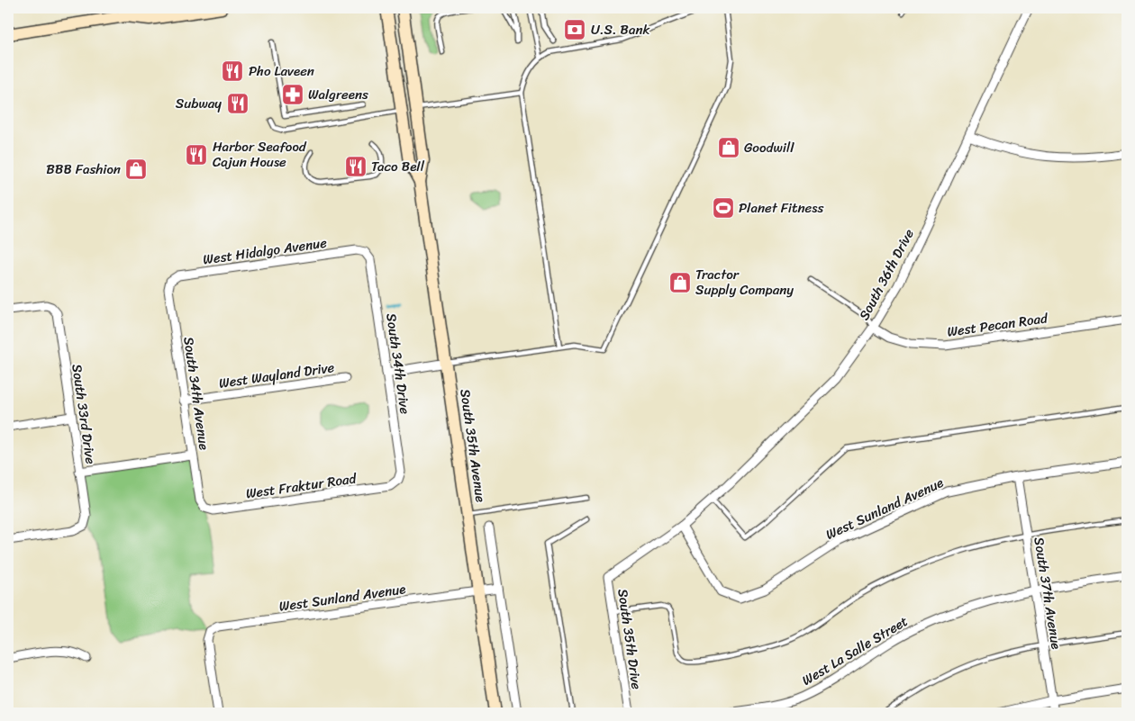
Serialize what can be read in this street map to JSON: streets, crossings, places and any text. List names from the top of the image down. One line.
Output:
{"streets":{"main road":["South 35th Avenue"],"street":["West Hidalgo Avenue","South 36th Drive","West Pecan Road","South 34th Drive","West Wayland Drive","South 34th Avenue","South 33rd Drive","West Fraktur Road","West Sunland Avenue","South 37th Avenue","South 35th Drive","West La Salle Street"]},"crossings":[["West Hidalgo Avenue","South 34th Drive"],["West Hidalgo Avenue","South 34th Avenue"],["South 36th Drive","West Pecan Road"],["South 36th Drive","West Sunland Avenue"],["South 36th Drive","South 35th Drive"],["South 34th Drive","West Fraktur Road"],["West Wayland Drive","South 34th Avenue"],["South 34th Avenue","West Fraktur Road"],["South 35th Avenue","West Sunland Avenue"],["West Sunland Avenue","South 37th Avenue"],["West Sunland Avenue","South 35th Drive"],["South 37th Avenue","West La Salle Street"]],"places":{"bank":["U.S. Bank"],"restaurant":["Pho Laveen","Subway","Harbor Seafood Cajun House","Taco Bell"],"pharmacy":["Walgreens"],"shop":["Goodwill","BBB Fashion","Tractor Supply Company"],"sports":["Planet Fitness"]}}
